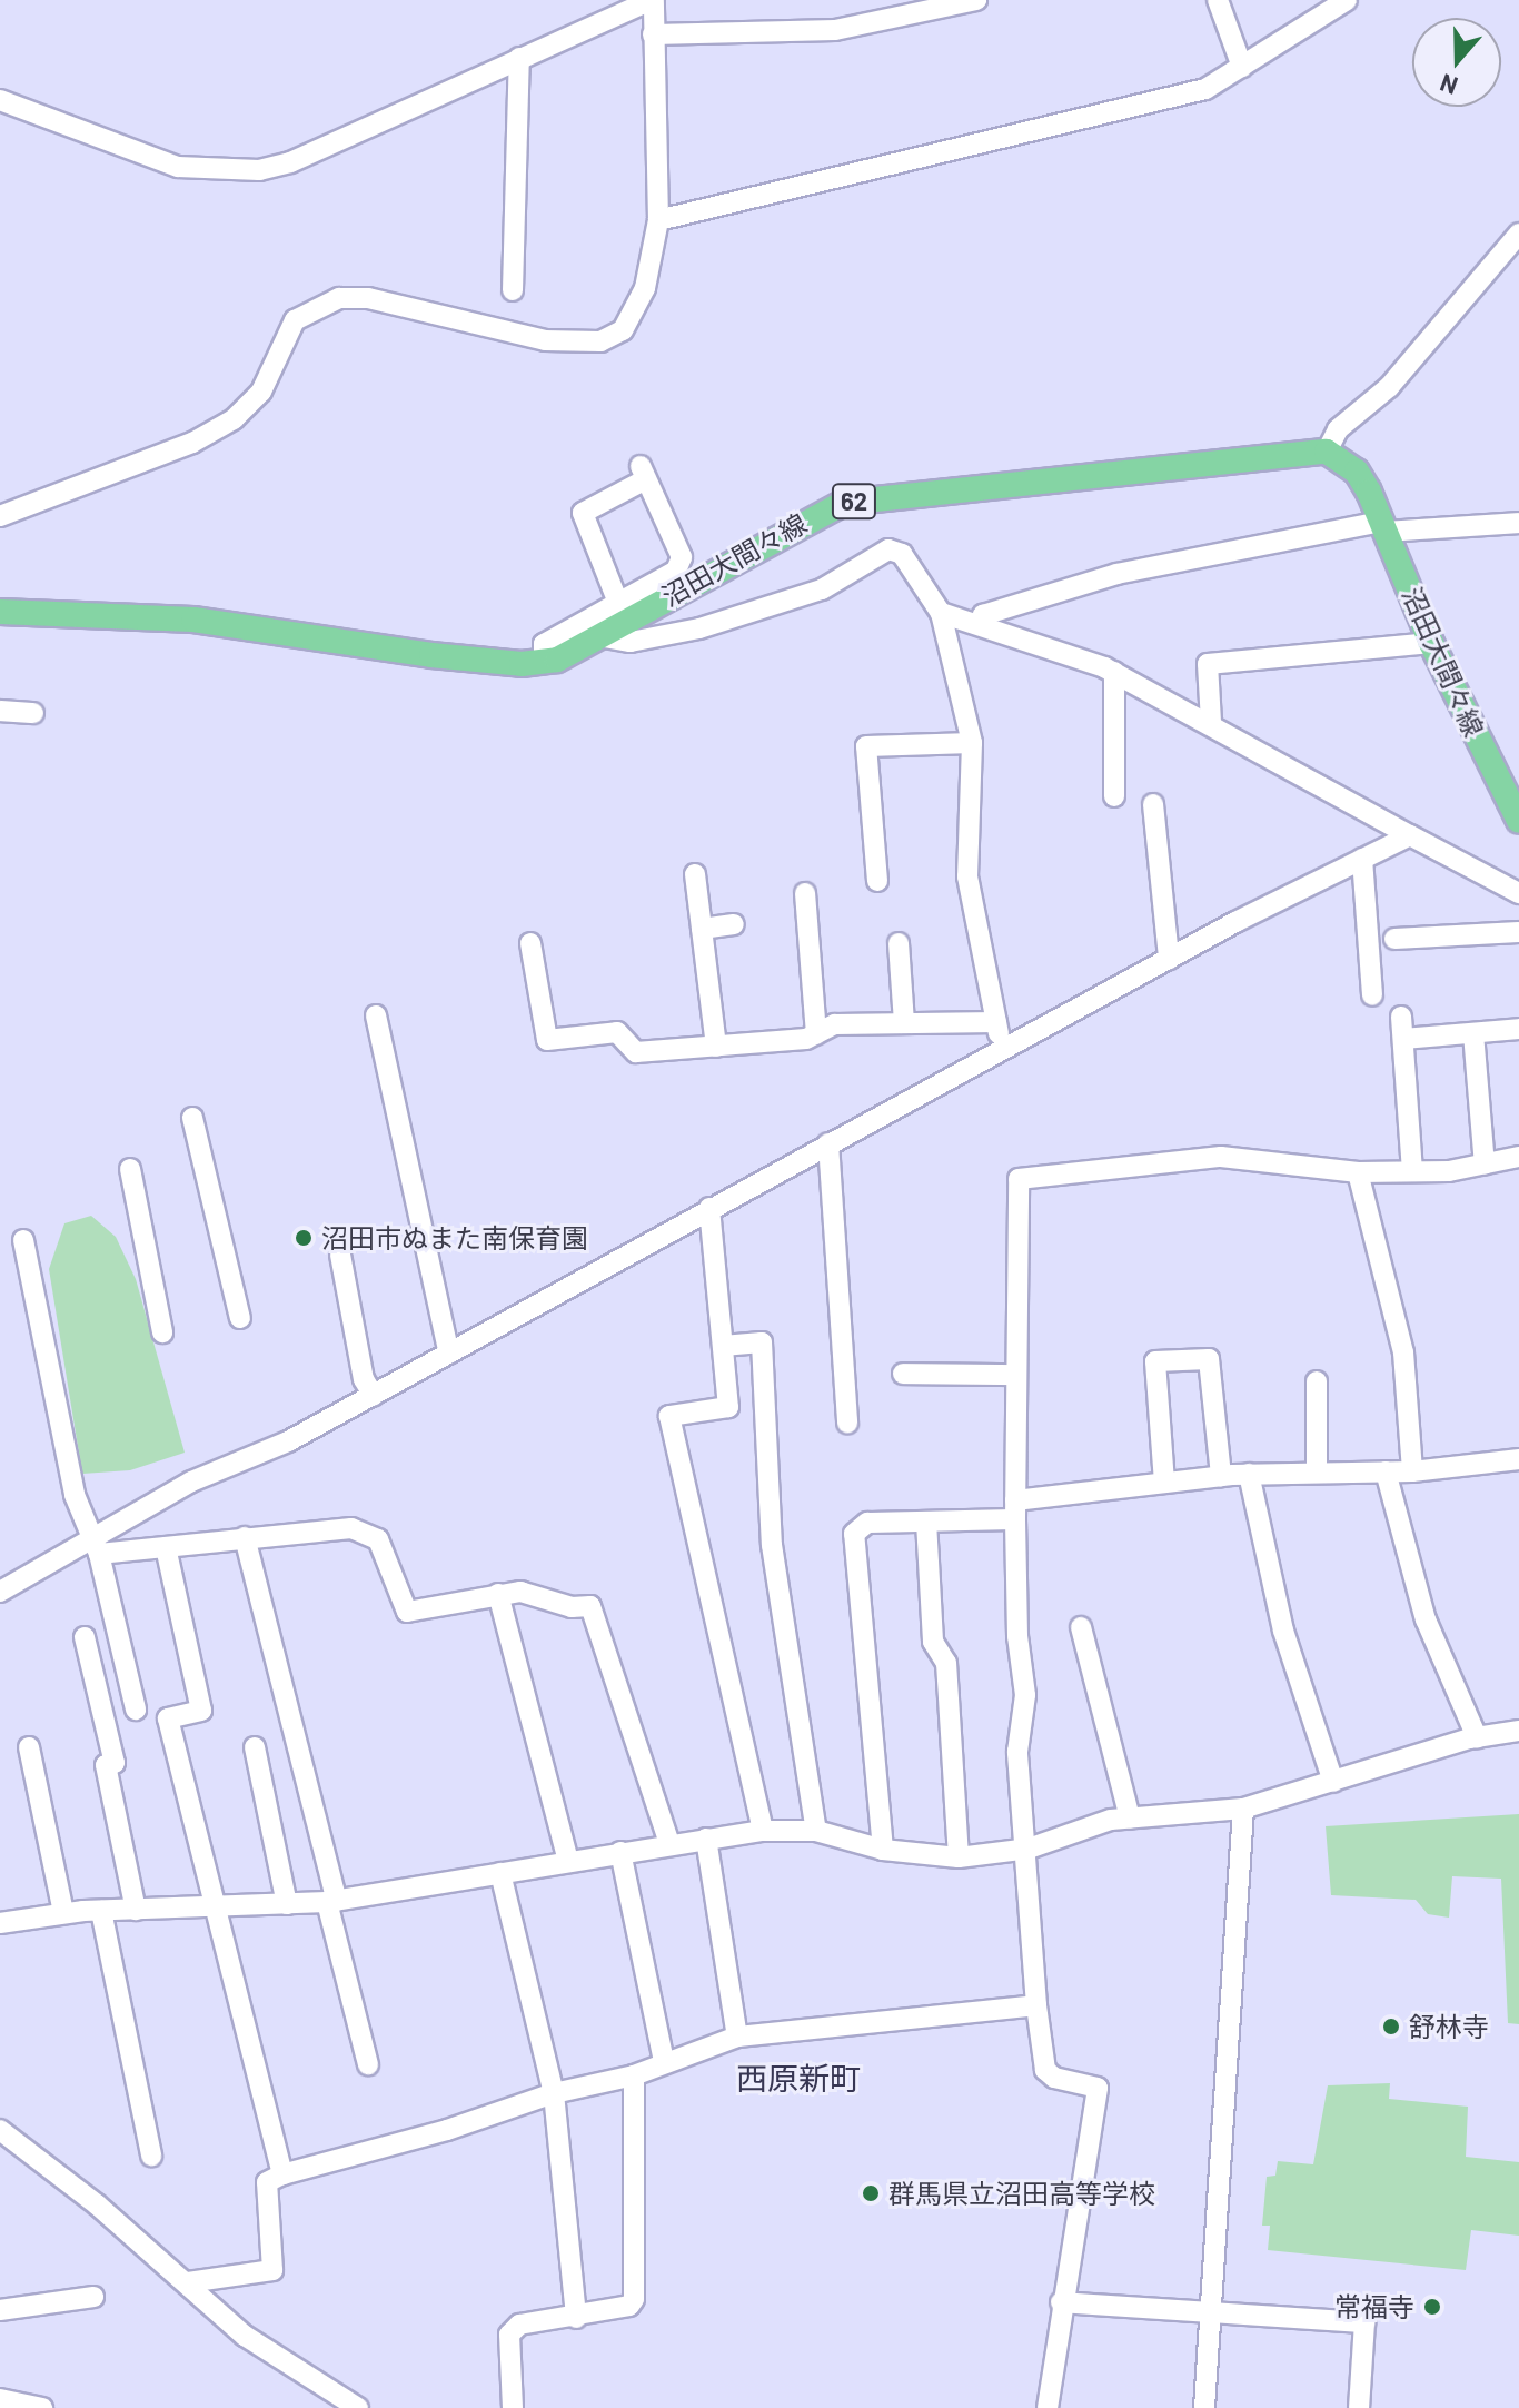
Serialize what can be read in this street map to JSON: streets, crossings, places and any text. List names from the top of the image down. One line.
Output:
{"streets":{"main road":["62","沼田大間々線"]},"districts":["西原新町"],"places":["沼田市ぬまた南保育園","舒林寺","群馬県立沼田高等学校","常福寺"],"north":"bottom"}
